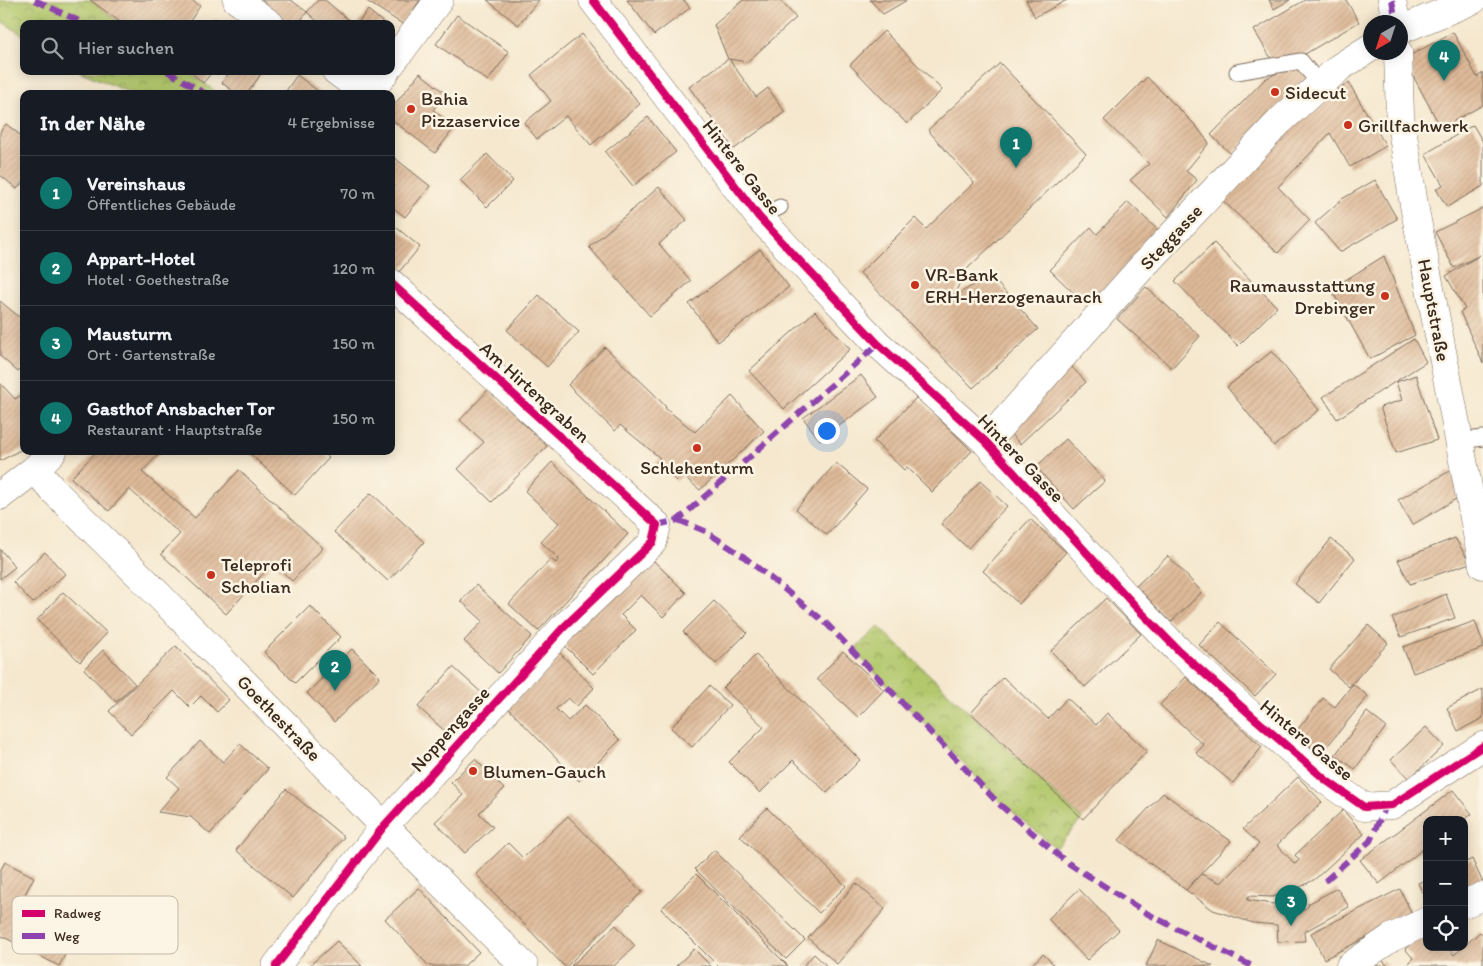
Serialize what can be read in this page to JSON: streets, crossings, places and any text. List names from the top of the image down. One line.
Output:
{"streets":{"street":["Hintere Gasse","Steggasse","Hauptstraße","Am Hirtengraben","Goethestraße","Noppengasse"]},"crossings":[["Hintere Gasse","Steggasse"],["Am Hirtengraben","Noppengasse"],["Goethestraße","Noppengasse"]],"places":["Sidecut","Bahia Pizzaservice","Grillfachwerk","VR-Bank ERH-Herzogenaurach","Raumausstattung Drebinger","Schlehenturm","Teleprofi Scholian","Blumen-Gauch"],"legend":["Radweg","Weg"],"north":"bottom left","page":{"search":"Hier suchen","pins":["4","1","2","3"],"heading":["In der Nähe","4 Ergebnisse"],"list":[{"mark":"1","name":"Vereinshaus","note":"Öffentliches Gebäude","value":"70 m"},{"mark":"2","name":"Appart-Hotel","note":"Hotel · Goethestraße","value":"120 m"},{"mark":"3","name":"Mausturm","note":"Ort · Gartenstraße","value":"150 m"},{"mark":"4","name":"Gasthof Ansbacher Tor","note":"Restaurant · Hauptstraße","value":"150 m"}],"map_buttons":["+","−"]}}
